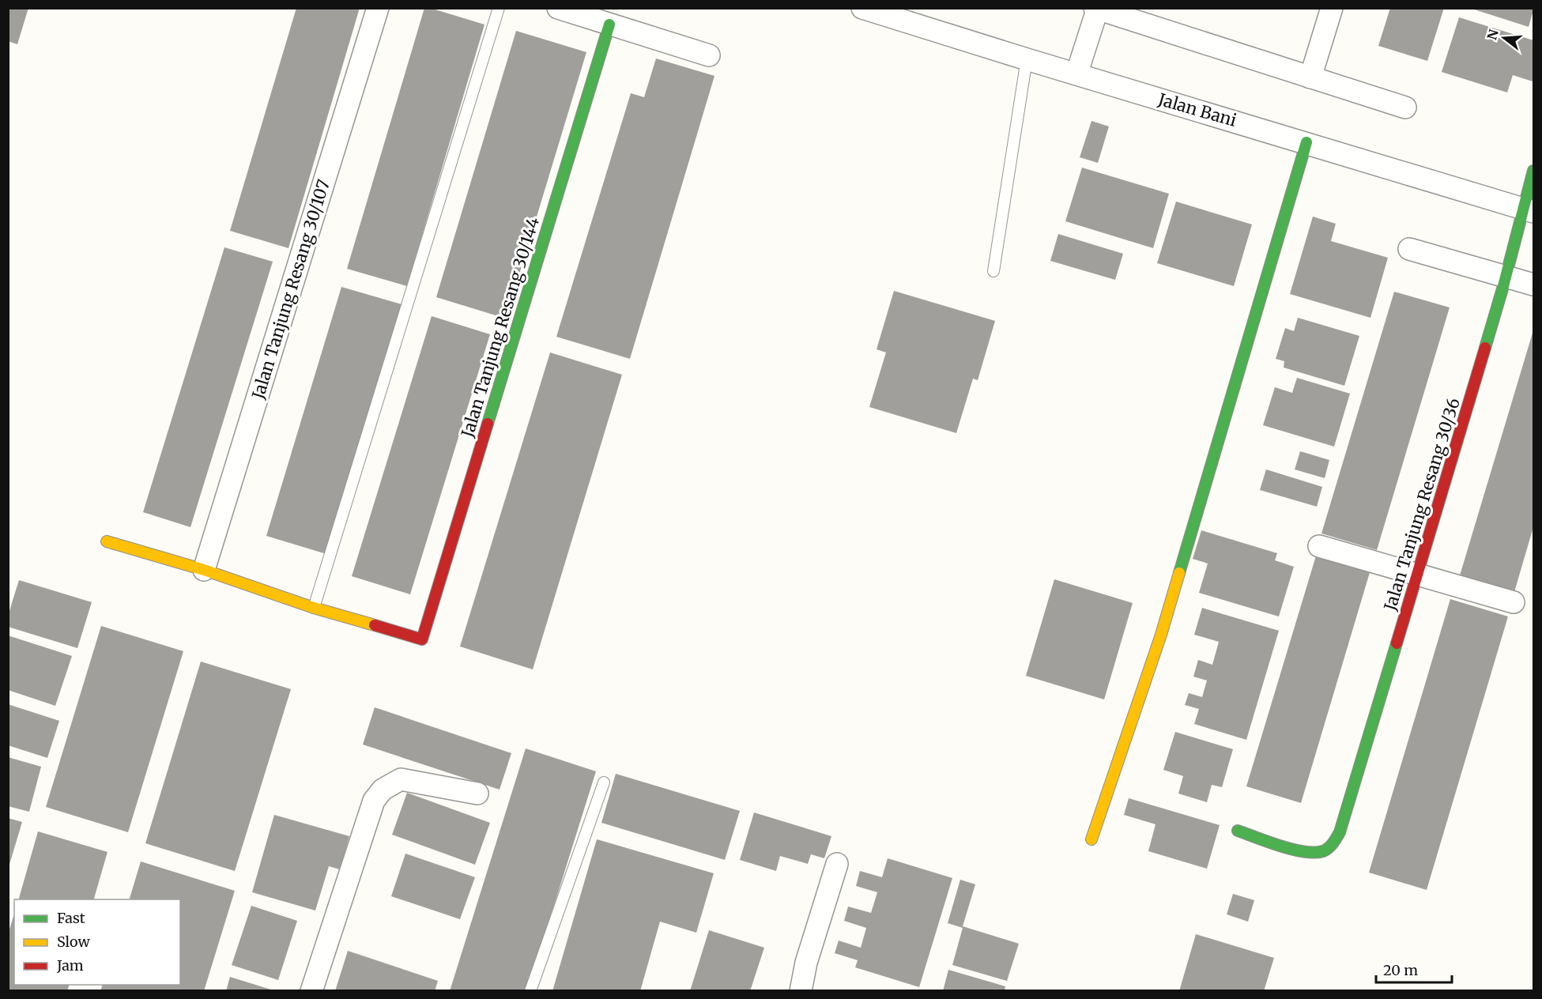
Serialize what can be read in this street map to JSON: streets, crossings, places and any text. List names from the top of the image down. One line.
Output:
{"streets":{"street":["Jalan Bani","Jalan Tanjung Resang 30/107","Jalan Tanjung Resang 30/144","Jalan Tanjung Resang 30/36"]},"crossings":[["Jalan Bani","Jalan Tanjung Resang 30/36"]],"legend":["Fast","Slow","Jam"],"scale_bar":"20 m","north":"left"}
